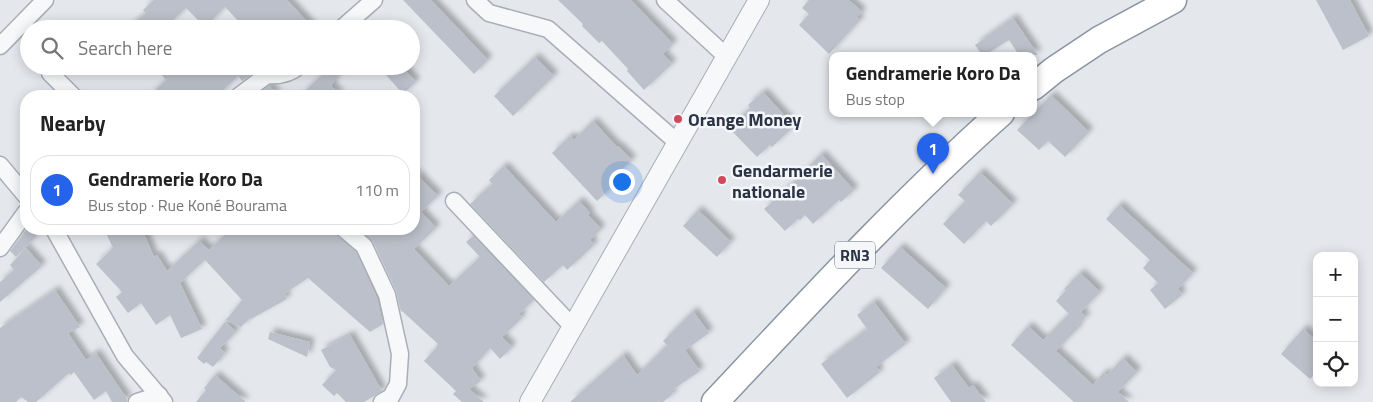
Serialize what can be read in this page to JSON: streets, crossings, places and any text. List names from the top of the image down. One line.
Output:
{"streets":{"highway":["RN3"]},"places":["Orange Money","Gendarmerie nationale"],"page":{"search":"Search here","popup":["Gendramerie Koro Da","Bus stop"],"heading":"Nearby","pins":"1","list":[{"mark":"1","name":"Gendramerie Koro Da","note":"Bus stop · Rue Koné Bourama","value":"110 m"}],"map_buttons":["+","−"]}}
